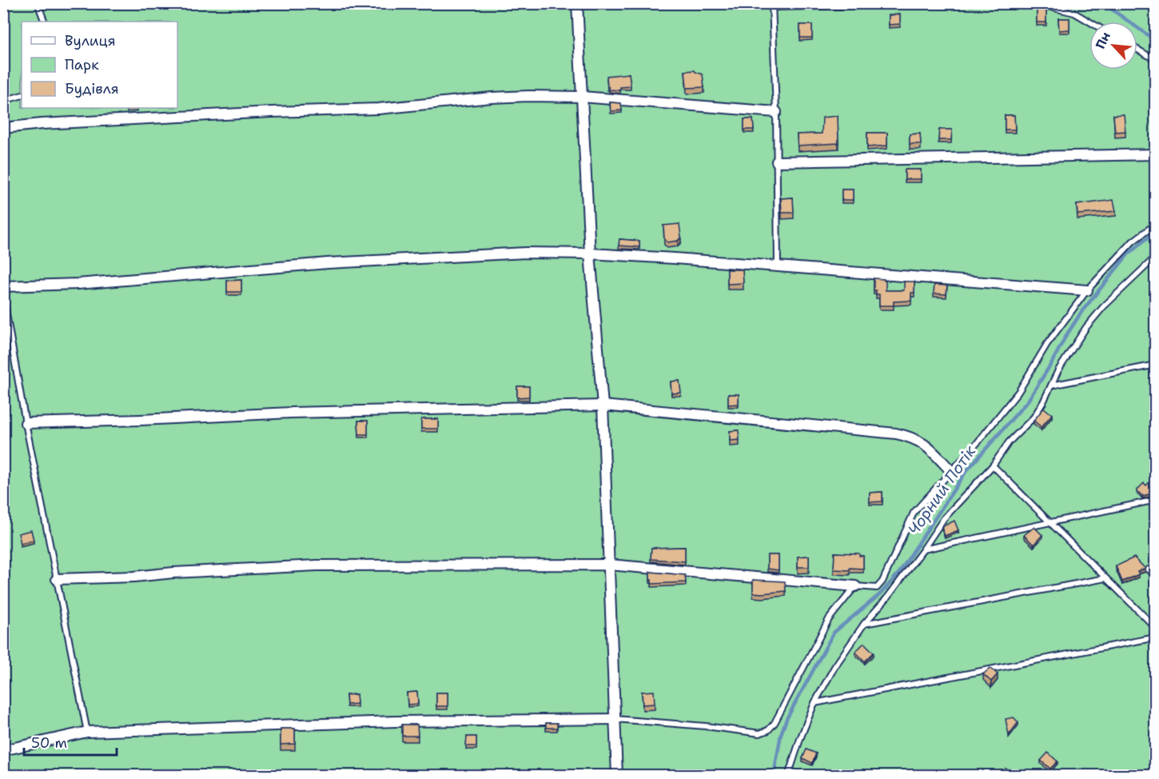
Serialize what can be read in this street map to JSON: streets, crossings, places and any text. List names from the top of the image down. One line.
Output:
{"water":["Чорний Потік"],"legend":["Вулиця","Парк","Будівля"],"scale_bar":"50 m","north":"top left"}
